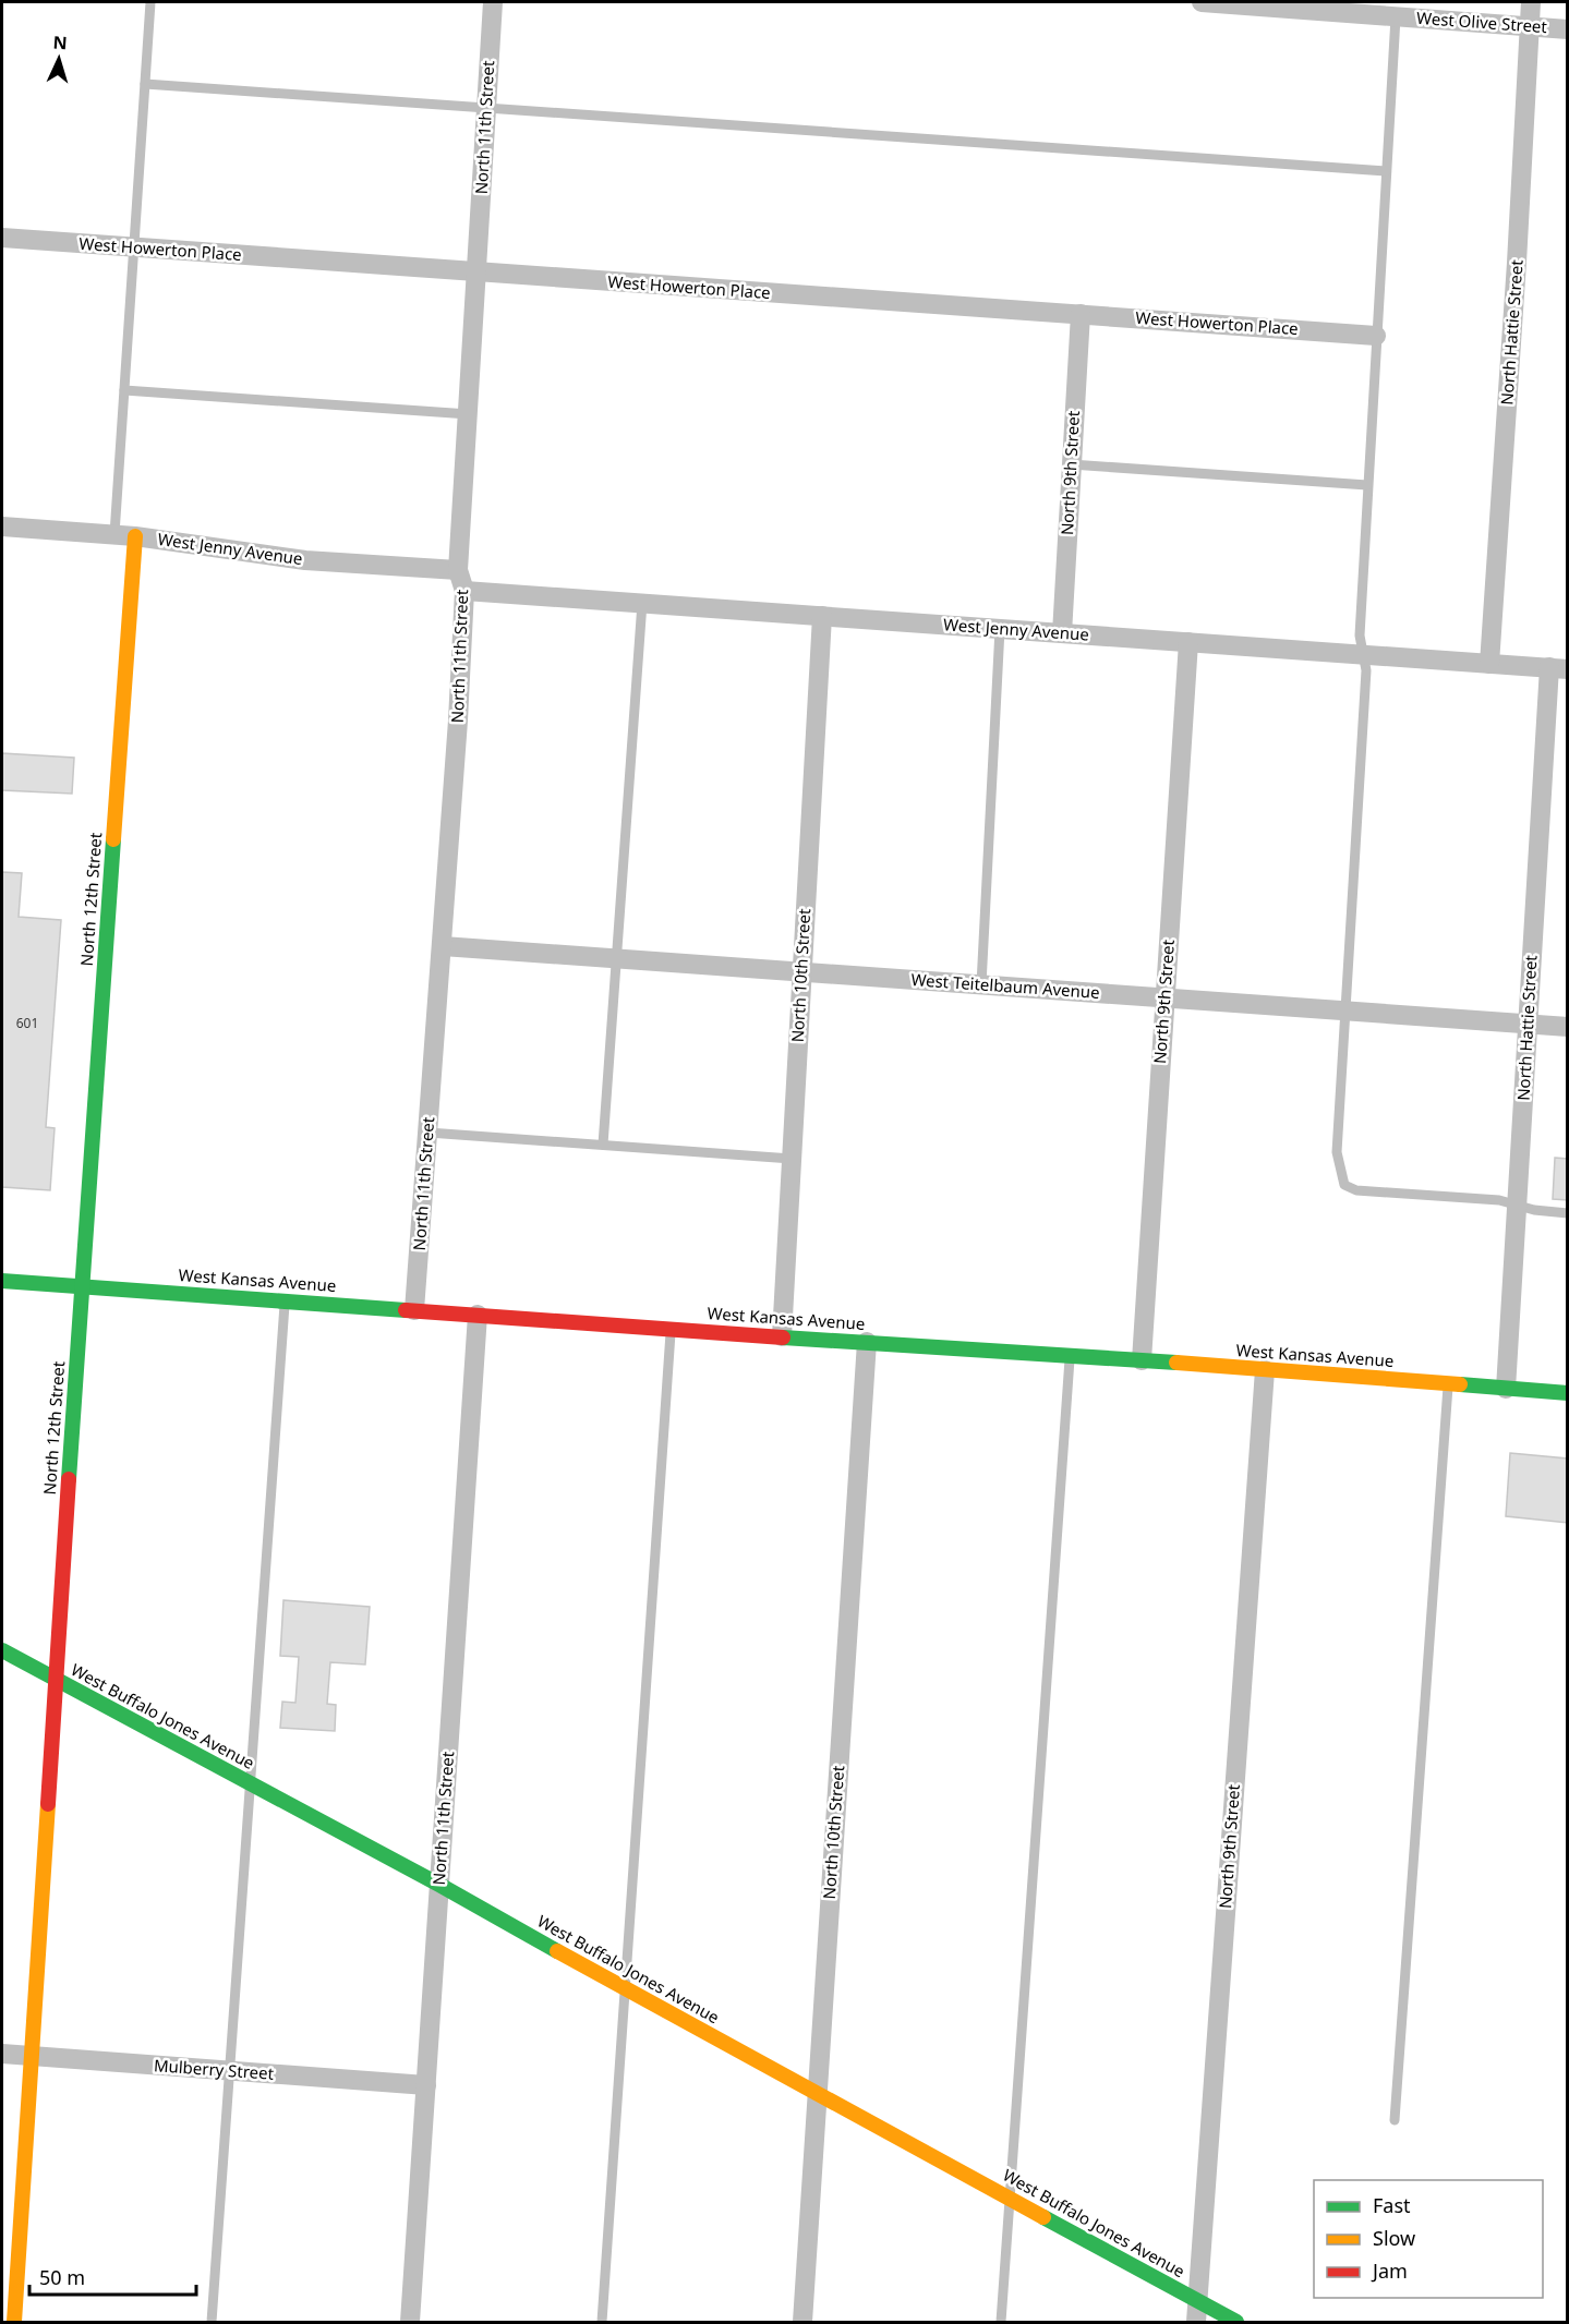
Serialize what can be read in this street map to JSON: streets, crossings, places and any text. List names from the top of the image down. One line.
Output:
{"streets":{"main road":["North 12th Street","West Kansas Avenue","West Buffalo Jones Avenue"],"street":["West Olive Street","North 11th Street","West Howerton Place","North Hattie Street","North 9th Street","West Jenny Avenue","North 10th Street","West Teitelbaum Avenue","Mulberry Street"]},"crossings":[["West Olive Street","North Hattie Street"],["North 11th Street","West Howerton Place"],["North 11th Street","West Jenny Avenue"],["North 11th Street","West Teitelbaum Avenue"],["North 11th Street","West Kansas Avenue"],["North 11th Street","West Buffalo Jones Avenue"],["North 11th Street","Mulberry Street"],["West Howerton Place","North 9th Street"],["North Hattie Street","West Jenny Avenue"],["North Hattie Street","West Teitelbaum Avenue"],["North Hattie Street","West Kansas Avenue"],["North 9th Street","West Jenny Avenue"],["North 9th Street","West Teitelbaum Avenue"],["North 9th Street","West Kansas Avenue"],["North 9th Street","West Buffalo Jones Avenue"],["West Jenny Avenue","North 12th Street"],["West Jenny Avenue","North 10th Street"],["North 12th Street","West Kansas Avenue"],["North 12th Street","West Buffalo Jones Avenue"],["North 12th Street","Mulberry Street"],["North 10th Street","West Teitelbaum Avenue"],["North 10th Street","West Kansas Avenue"],["North 10th Street","West Buffalo Jones Avenue"]],"house_numbers":["601"],"legend":["Fast","Slow","Jam"],"scale_bar":"50 m","north":"top"}
